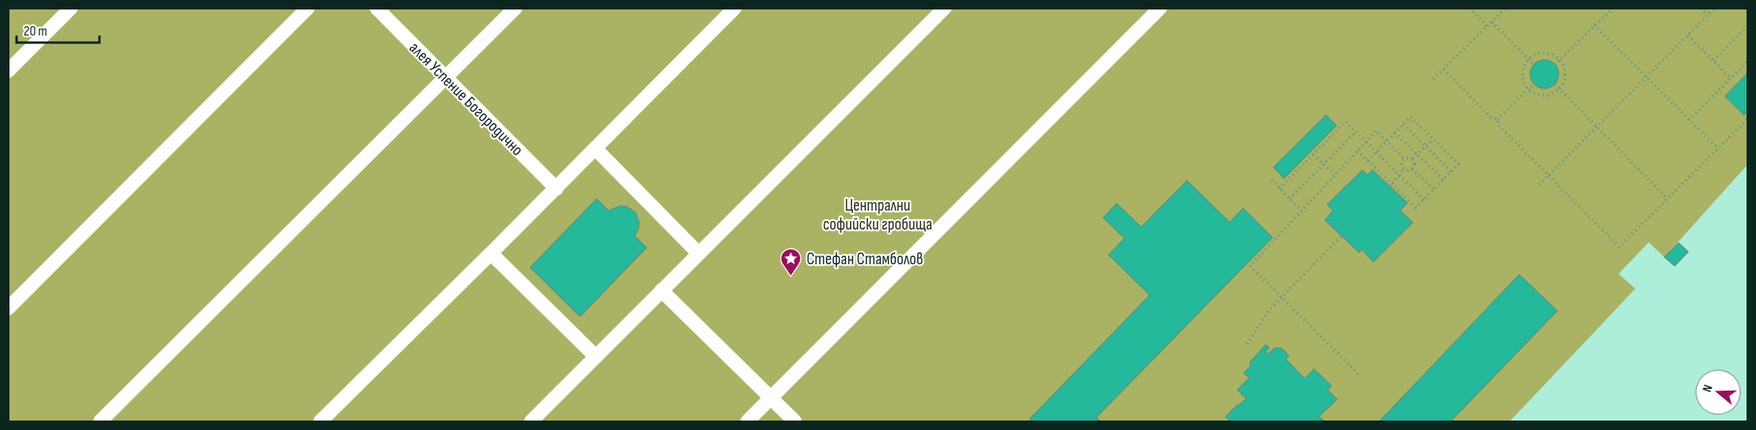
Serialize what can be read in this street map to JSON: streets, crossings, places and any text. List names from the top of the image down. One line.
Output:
{"streets":{"lane":["алея Успение Богородично"]},"parks":["Централни софийски гробища"],"places":{"place":["Стефан Стамболов"]},"scale_bar":"20 m","north":"left"}
